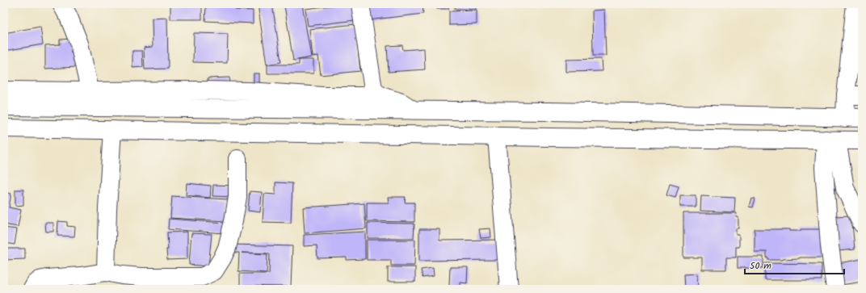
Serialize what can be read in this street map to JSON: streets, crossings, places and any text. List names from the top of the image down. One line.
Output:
{"scale_bar":"50 m"}
